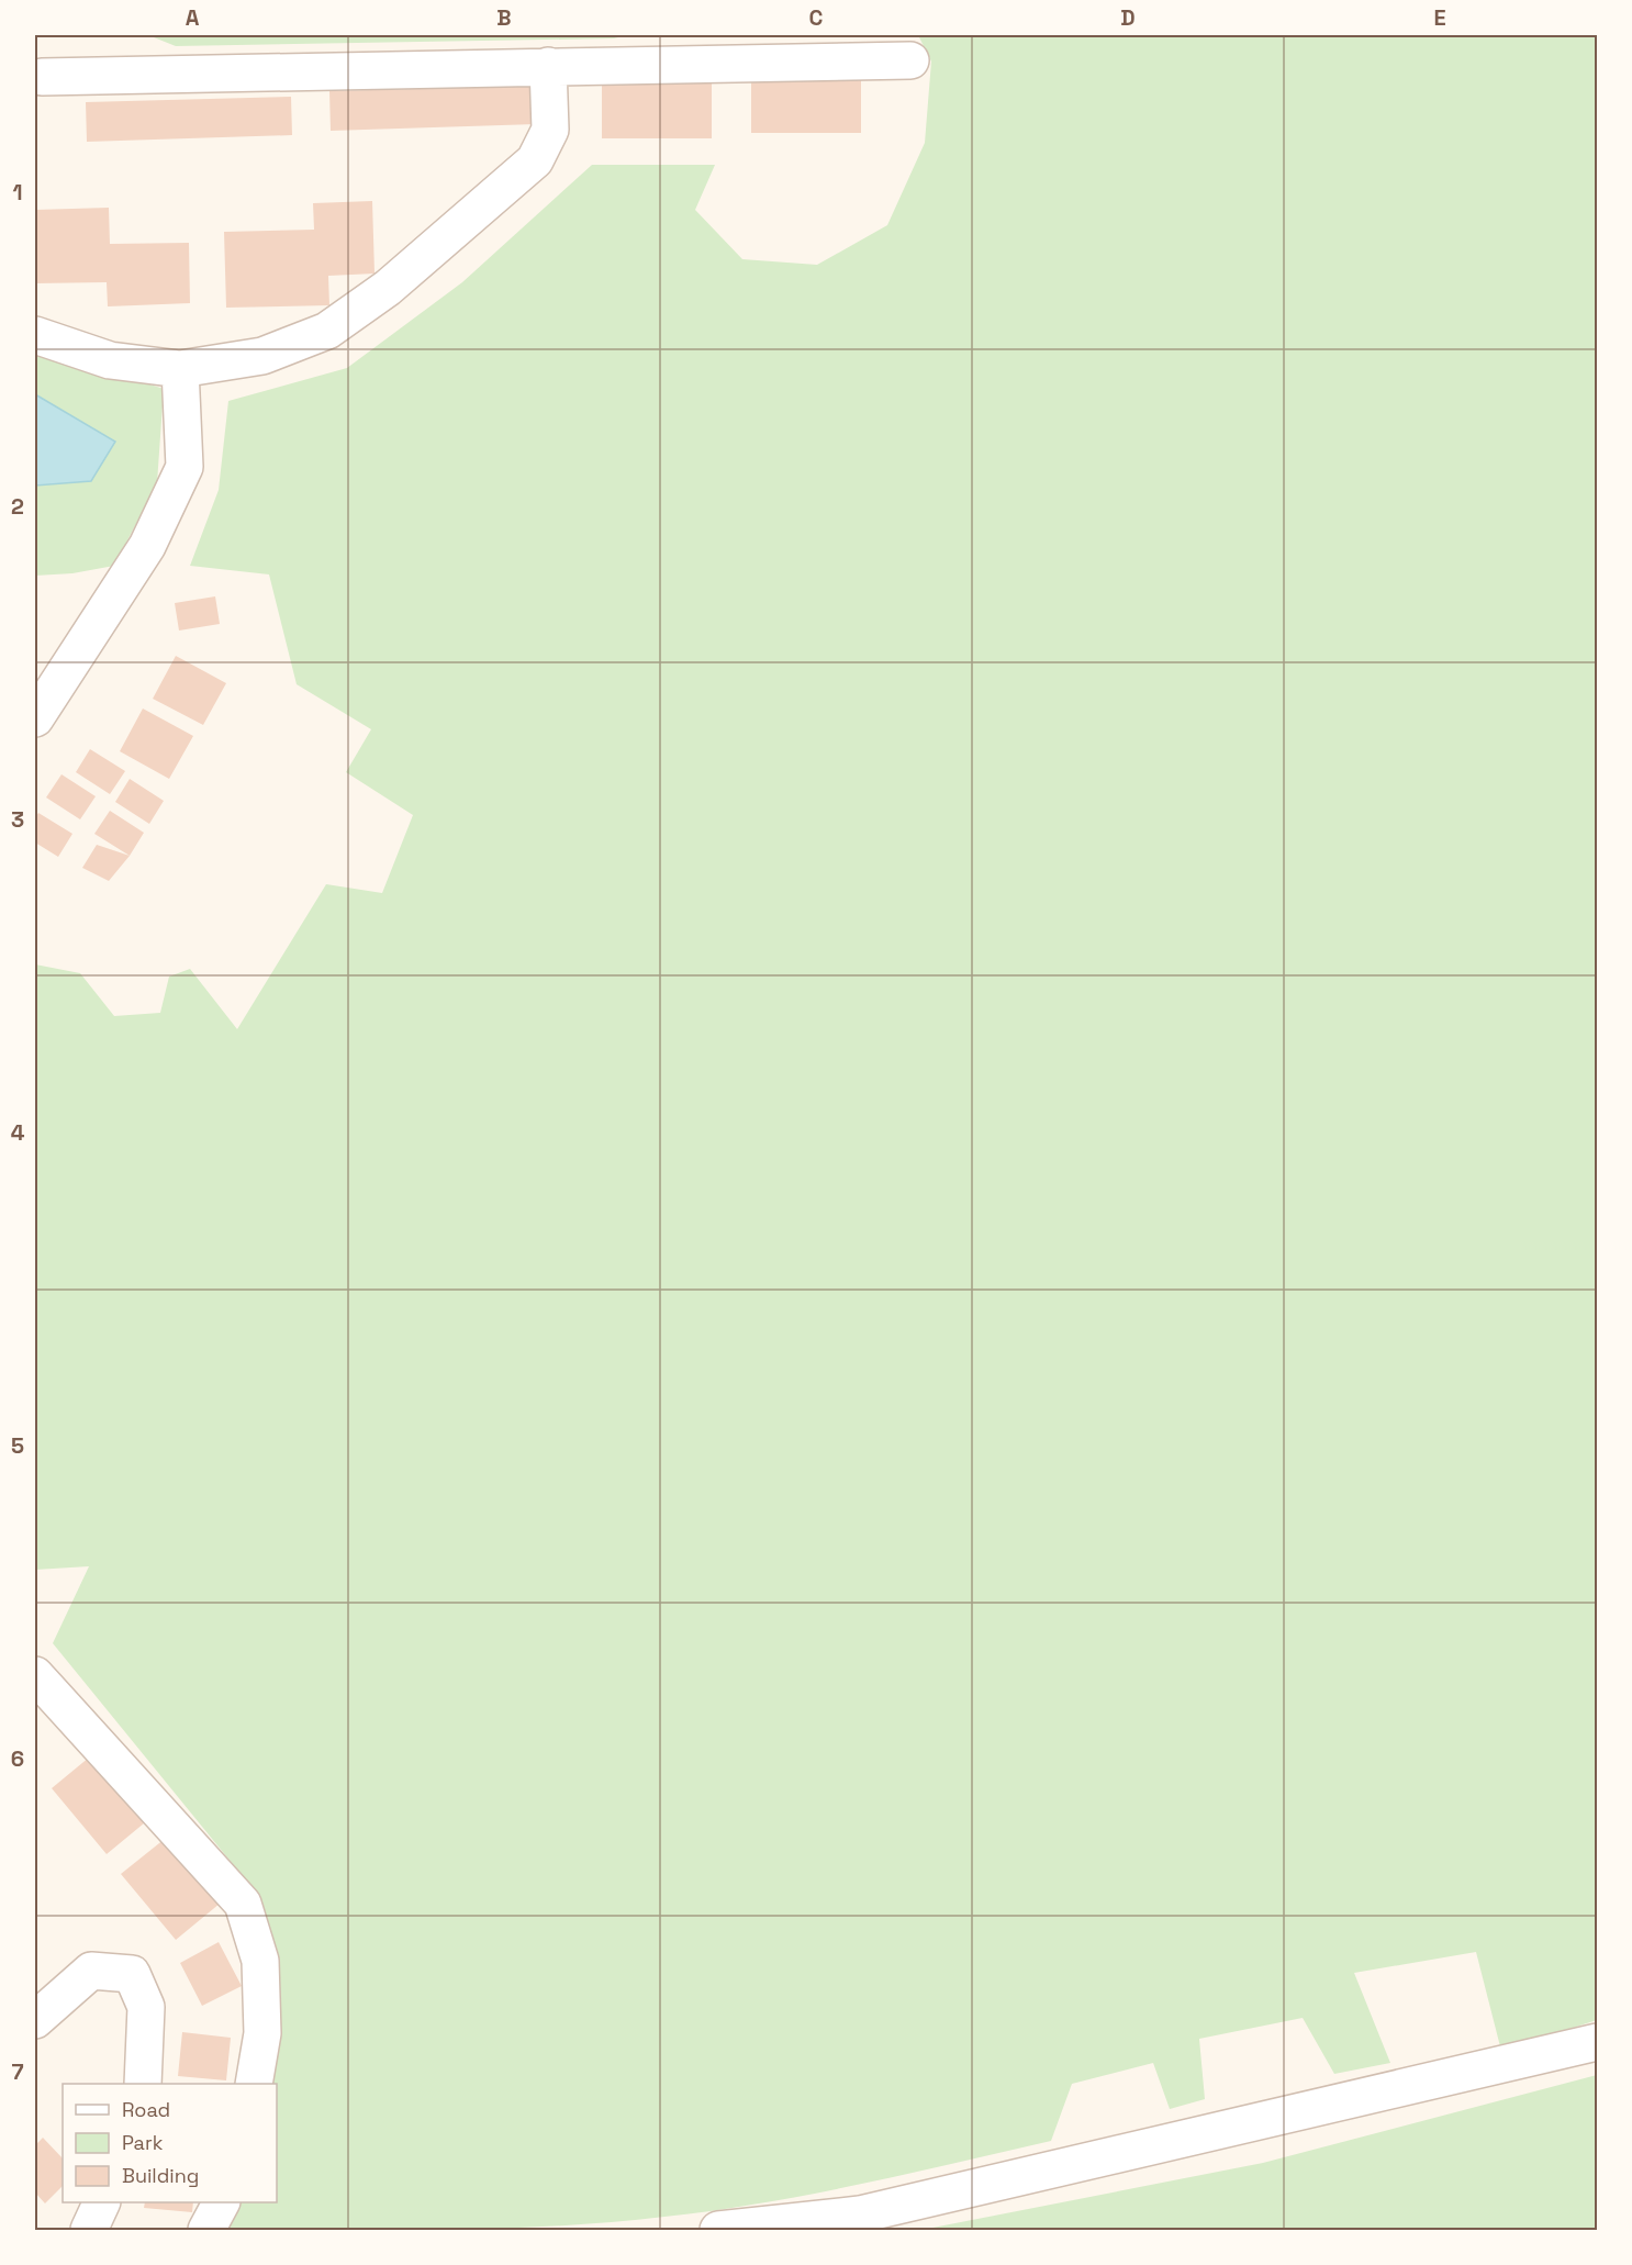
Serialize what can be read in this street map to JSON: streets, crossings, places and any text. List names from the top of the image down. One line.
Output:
{"legend":["Road","Park","Building"],"grid":{"columns":["A","B","C","D","E"],"rows":["1","2","3","4","5","6","7"]}}
